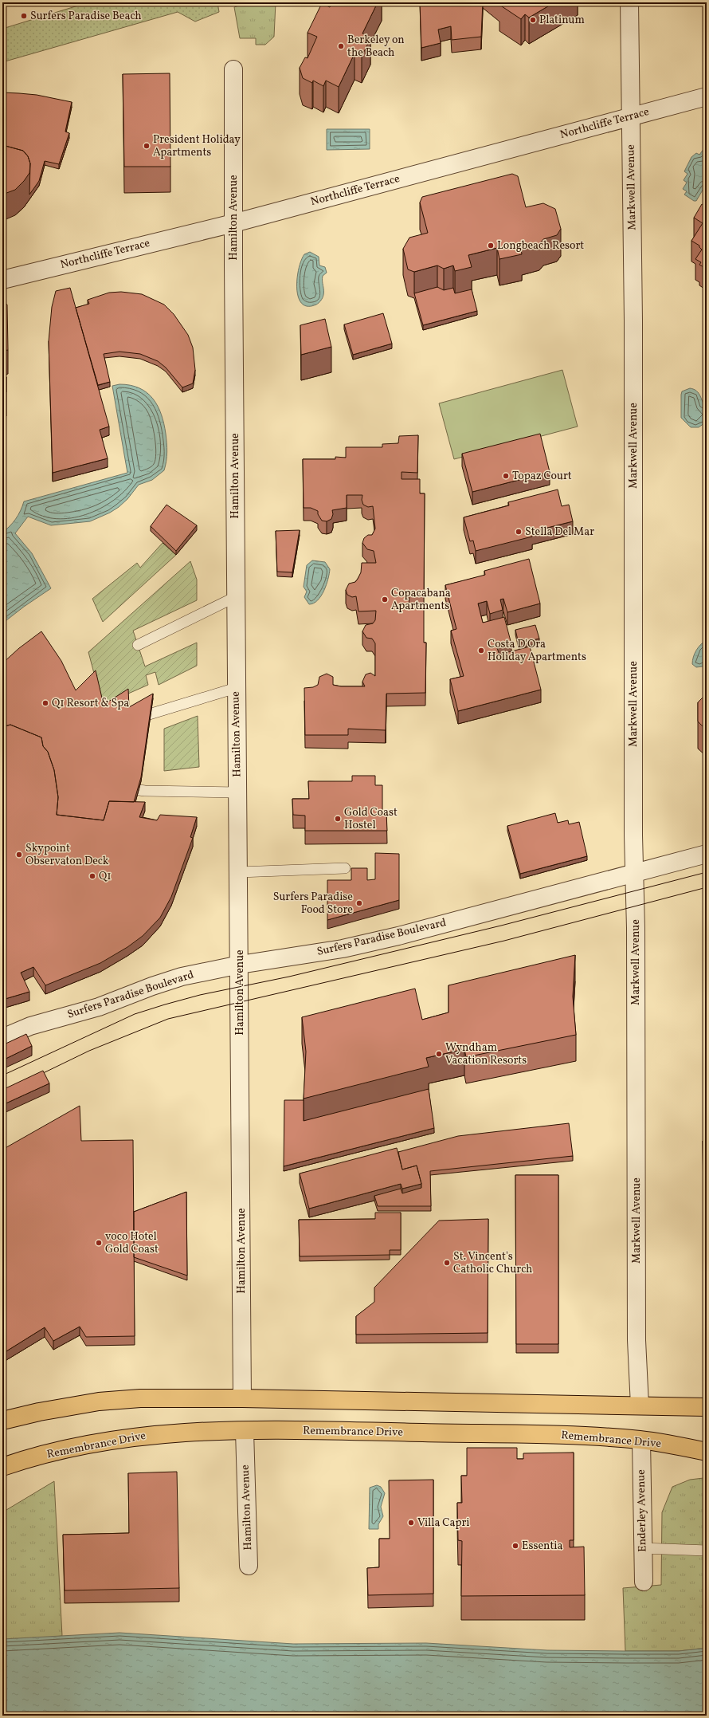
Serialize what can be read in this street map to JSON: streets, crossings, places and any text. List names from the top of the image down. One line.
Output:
{"streets":{"highway":["Remembrance Drive"],"street":["Northcliffe Terrace","Markwell Avenue","Hamilton Avenue","Surfers Paradise Boulevard","Enderley Avenue"]},"crossings":[["Northcliffe Terrace","Markwell Avenue"],["Northcliffe Terrace","Hamilton Avenue"],["Markwell Avenue","Surfers Paradise Boulevard"],["Hamilton Avenue","Surfers Paradise Boulevard"],["Hamilton Avenue","Remembrance Drive"],["Remembrance Drive","Enderley Avenue"]],"places":["Surfers Paradise Beach","Platinum","Berkeley on the Beach","President Holiday Apartments","Longbeach Resort","Topaz Court","Stella Del Mar","Copacabana Apartments","Costa D'Ora Holiday Apartments","Q1 Resort & Spa","Gold Coast Hostel","Skypoint Observaton Deck","Q1","Surfers Paradise Food Store","Wyndham Vacation Resorts","voco Hotel Gold Coast","St. Vincent's Catholic Church","Villa Capri","Essentia"]}
